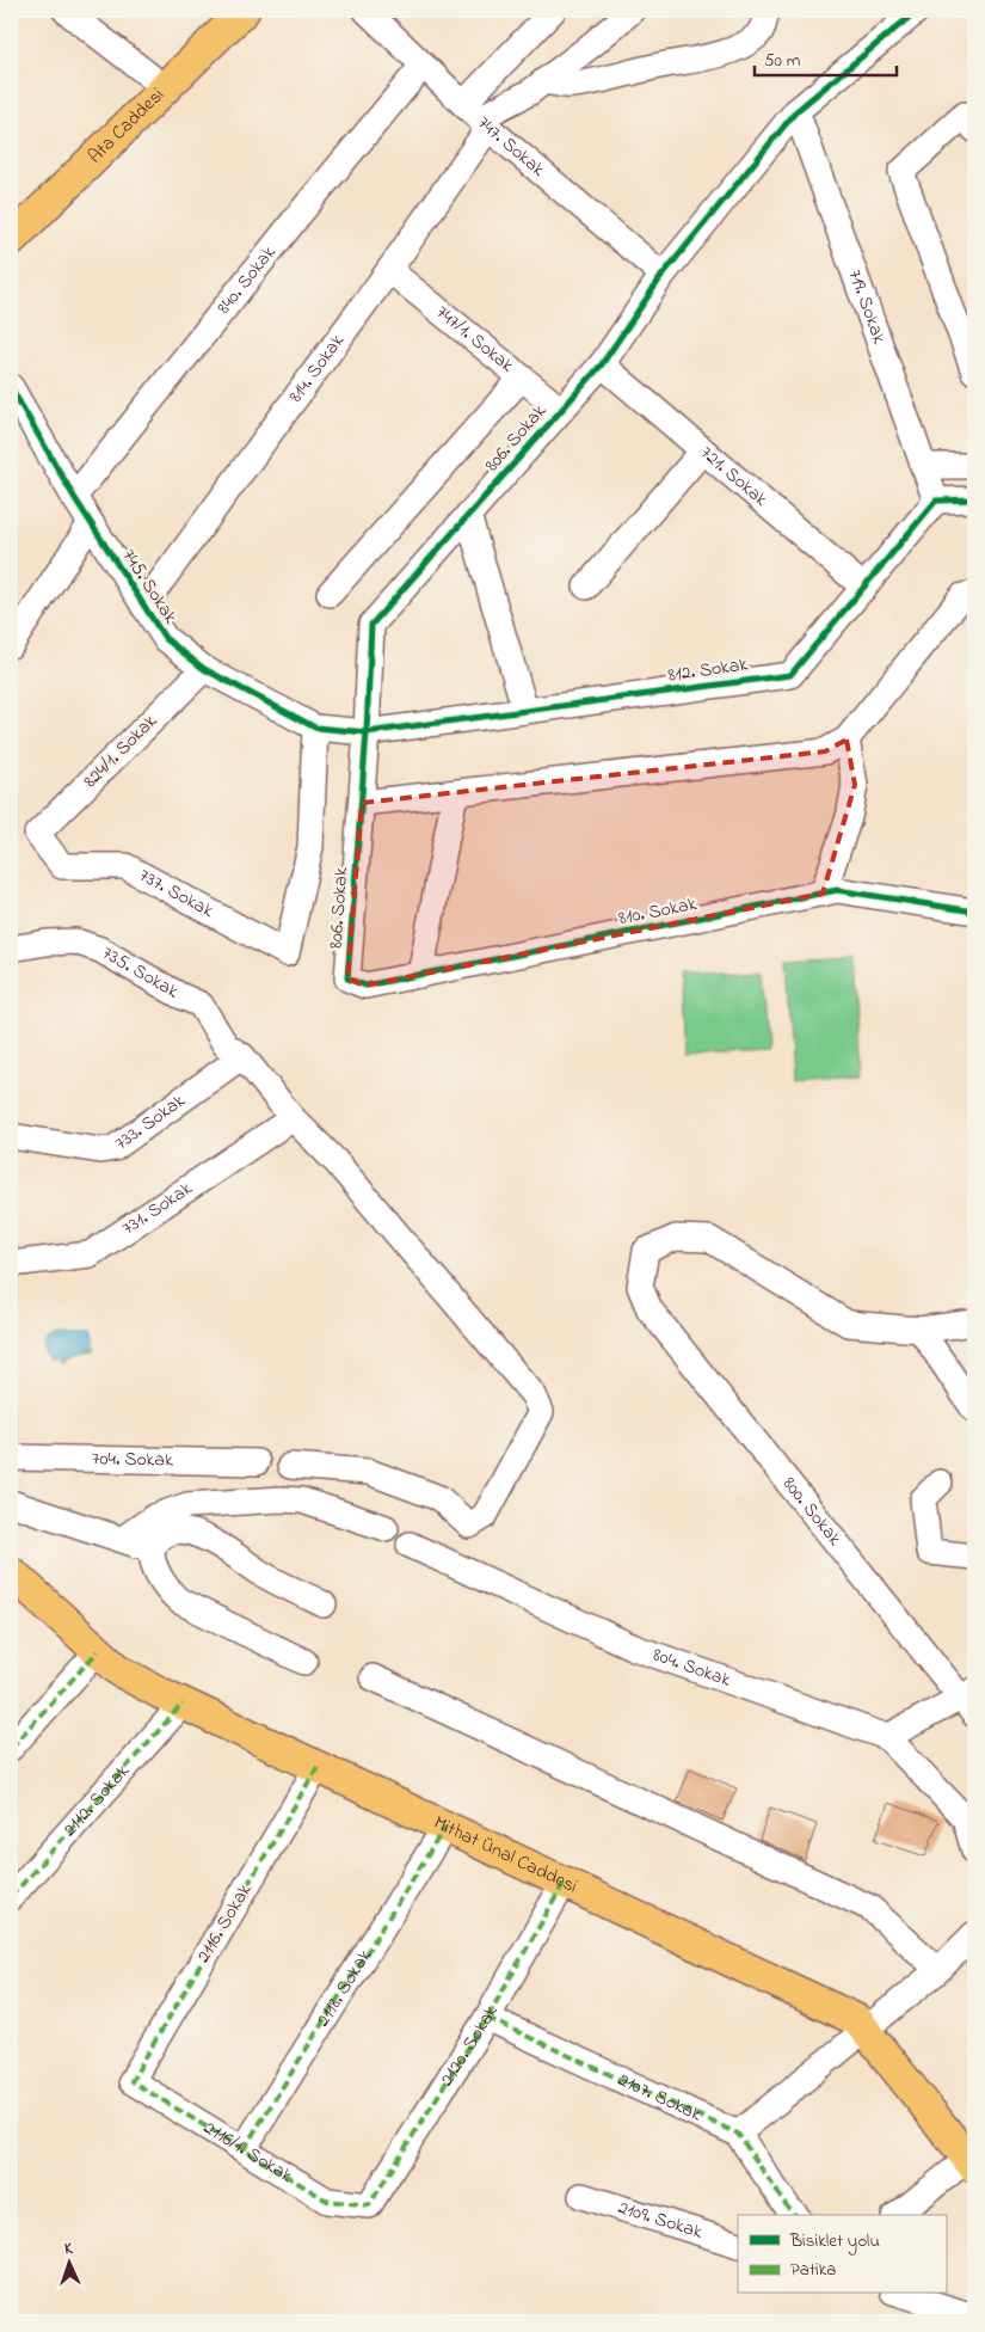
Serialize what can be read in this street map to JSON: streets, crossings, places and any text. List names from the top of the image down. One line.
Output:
{"streets":{"main road":["Ata Caddesi","Mithat Ünal Caddesi"],"street":["747. Sokak","840. Sokak","719. Sokak","747/1. Sokak","814. Sokak","806. Sokak","721. Sokak","745. Sokak","812. Sokak","824/1. Sokak","737. Sokak","810. Sokak","735. Sokak","733. Sokak","731. Sokak","704. Sokak","800. Sokak","804. Sokak","2112. Sokak","2116. Sokak","2118. Sokak","2120. Sokak","2107. Sokak","2116/1. Sokak","2109. Sokak"]},"crossings":[["747. Sokak","840. Sokak"],["747. Sokak","814. Sokak"],["747. Sokak","806. Sokak"],["840. Sokak","745. Sokak"],["719. Sokak","806. Sokak"],["719. Sokak","812. Sokak"],["747/1. Sokak","814. Sokak"],["747/1. Sokak","806. Sokak"],["814. Sokak","745. Sokak"],["806. Sokak","721. Sokak"],["806. Sokak","745. Sokak"],["806. Sokak","812. Sokak"],["806. Sokak","737. Sokak"],["806. Sokak","810. Sokak"],["721. Sokak","812. Sokak"],["745. Sokak","812. Sokak"],["745. Sokak","824/1. Sokak"],["824/1. Sokak","737. Sokak"],["735. Sokak","733. Sokak"],["735. Sokak","731. Sokak"],["2112. Sokak","Mithat Ünal Caddesi"],["Mithat Ünal Caddesi","2116. Sokak"],["Mithat Ünal Caddesi","2118. Sokak"],["Mithat Ünal Caddesi","2120. Sokak"],["2116. Sokak","2116/1. Sokak"],["2118. Sokak","2116/1. Sokak"],["2120. Sokak","2107. Sokak"],["2120. Sokak","2116/1. Sokak"]],"legend":["Bisiklet yolu","Patika"],"scale_bar":"50 m","north":"top"}
